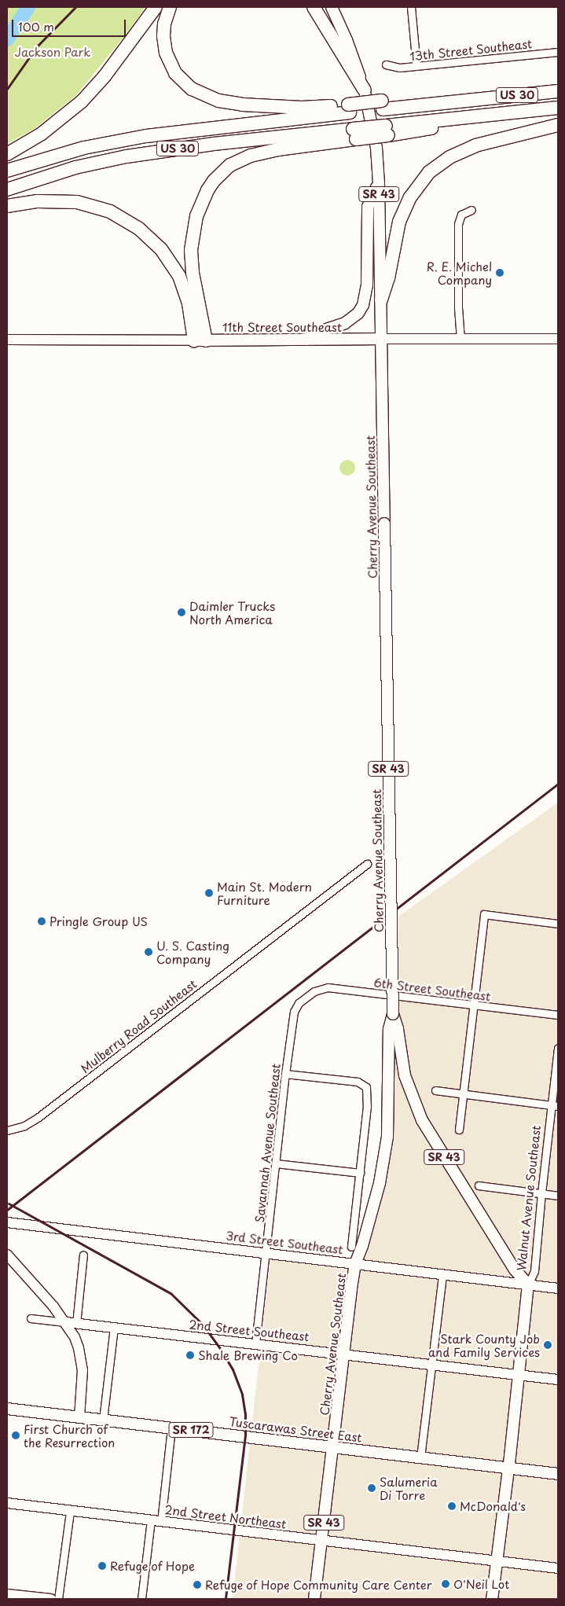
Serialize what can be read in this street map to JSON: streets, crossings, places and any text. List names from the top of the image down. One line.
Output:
{"streets":{"highway":["US 30"],"main road":["SR 43","11th Street Southeast","Cherry Avenue Southeast","Walnut Avenue Southeast","Tuscarawas Street East","SR 172"],"street":["13th Street Southeast","6th Street Southeast","Mulberry Road Southeast","Savannah Avenue Southeast","3rd Street Southeast","2nd Street Southeast","2nd Street Northeast"]},"crossings":[["SR 43","Cherry Avenue Southeast"],["SR 43","Tuscarawas Street East"],["SR 43","2nd Street Northeast"],["11th Street Southeast","Cherry Avenue Southeast"],["Cherry Avenue Southeast","Walnut Avenue Southeast"],["Cherry Avenue Southeast","3rd Street Southeast"],["Cherry Avenue Southeast","2nd Street Southeast"],["Cherry Avenue Southeast","Tuscarawas Street East"],["6th Street Southeast","Savannah Avenue Southeast"],["Savannah Avenue Southeast","3rd Street Southeast"],["Savannah Avenue Southeast","2nd Street Southeast"],["Walnut Avenue Southeast","3rd Street Southeast"],["Walnut Avenue Southeast","2nd Street Southeast"],["Walnut Avenue Southeast","Tuscarawas Street East"],["Walnut Avenue Southeast","2nd Street Northeast"]],"parks":["Jackson Park"],"places":["R. E. Michel Company","Daimler Trucks North America","Main St. Modern Furniture","Pringle Group US","U. S. Casting Company","Stark County Job and Family Services","Shale Brewing Co","First Church of the Resurrection","Salumeria Di Torre","McDonald's","Refuge of Hope","O'Neil Lot","Refuge of Hope Community Care Center"],"scale_bar":"100 m"}
